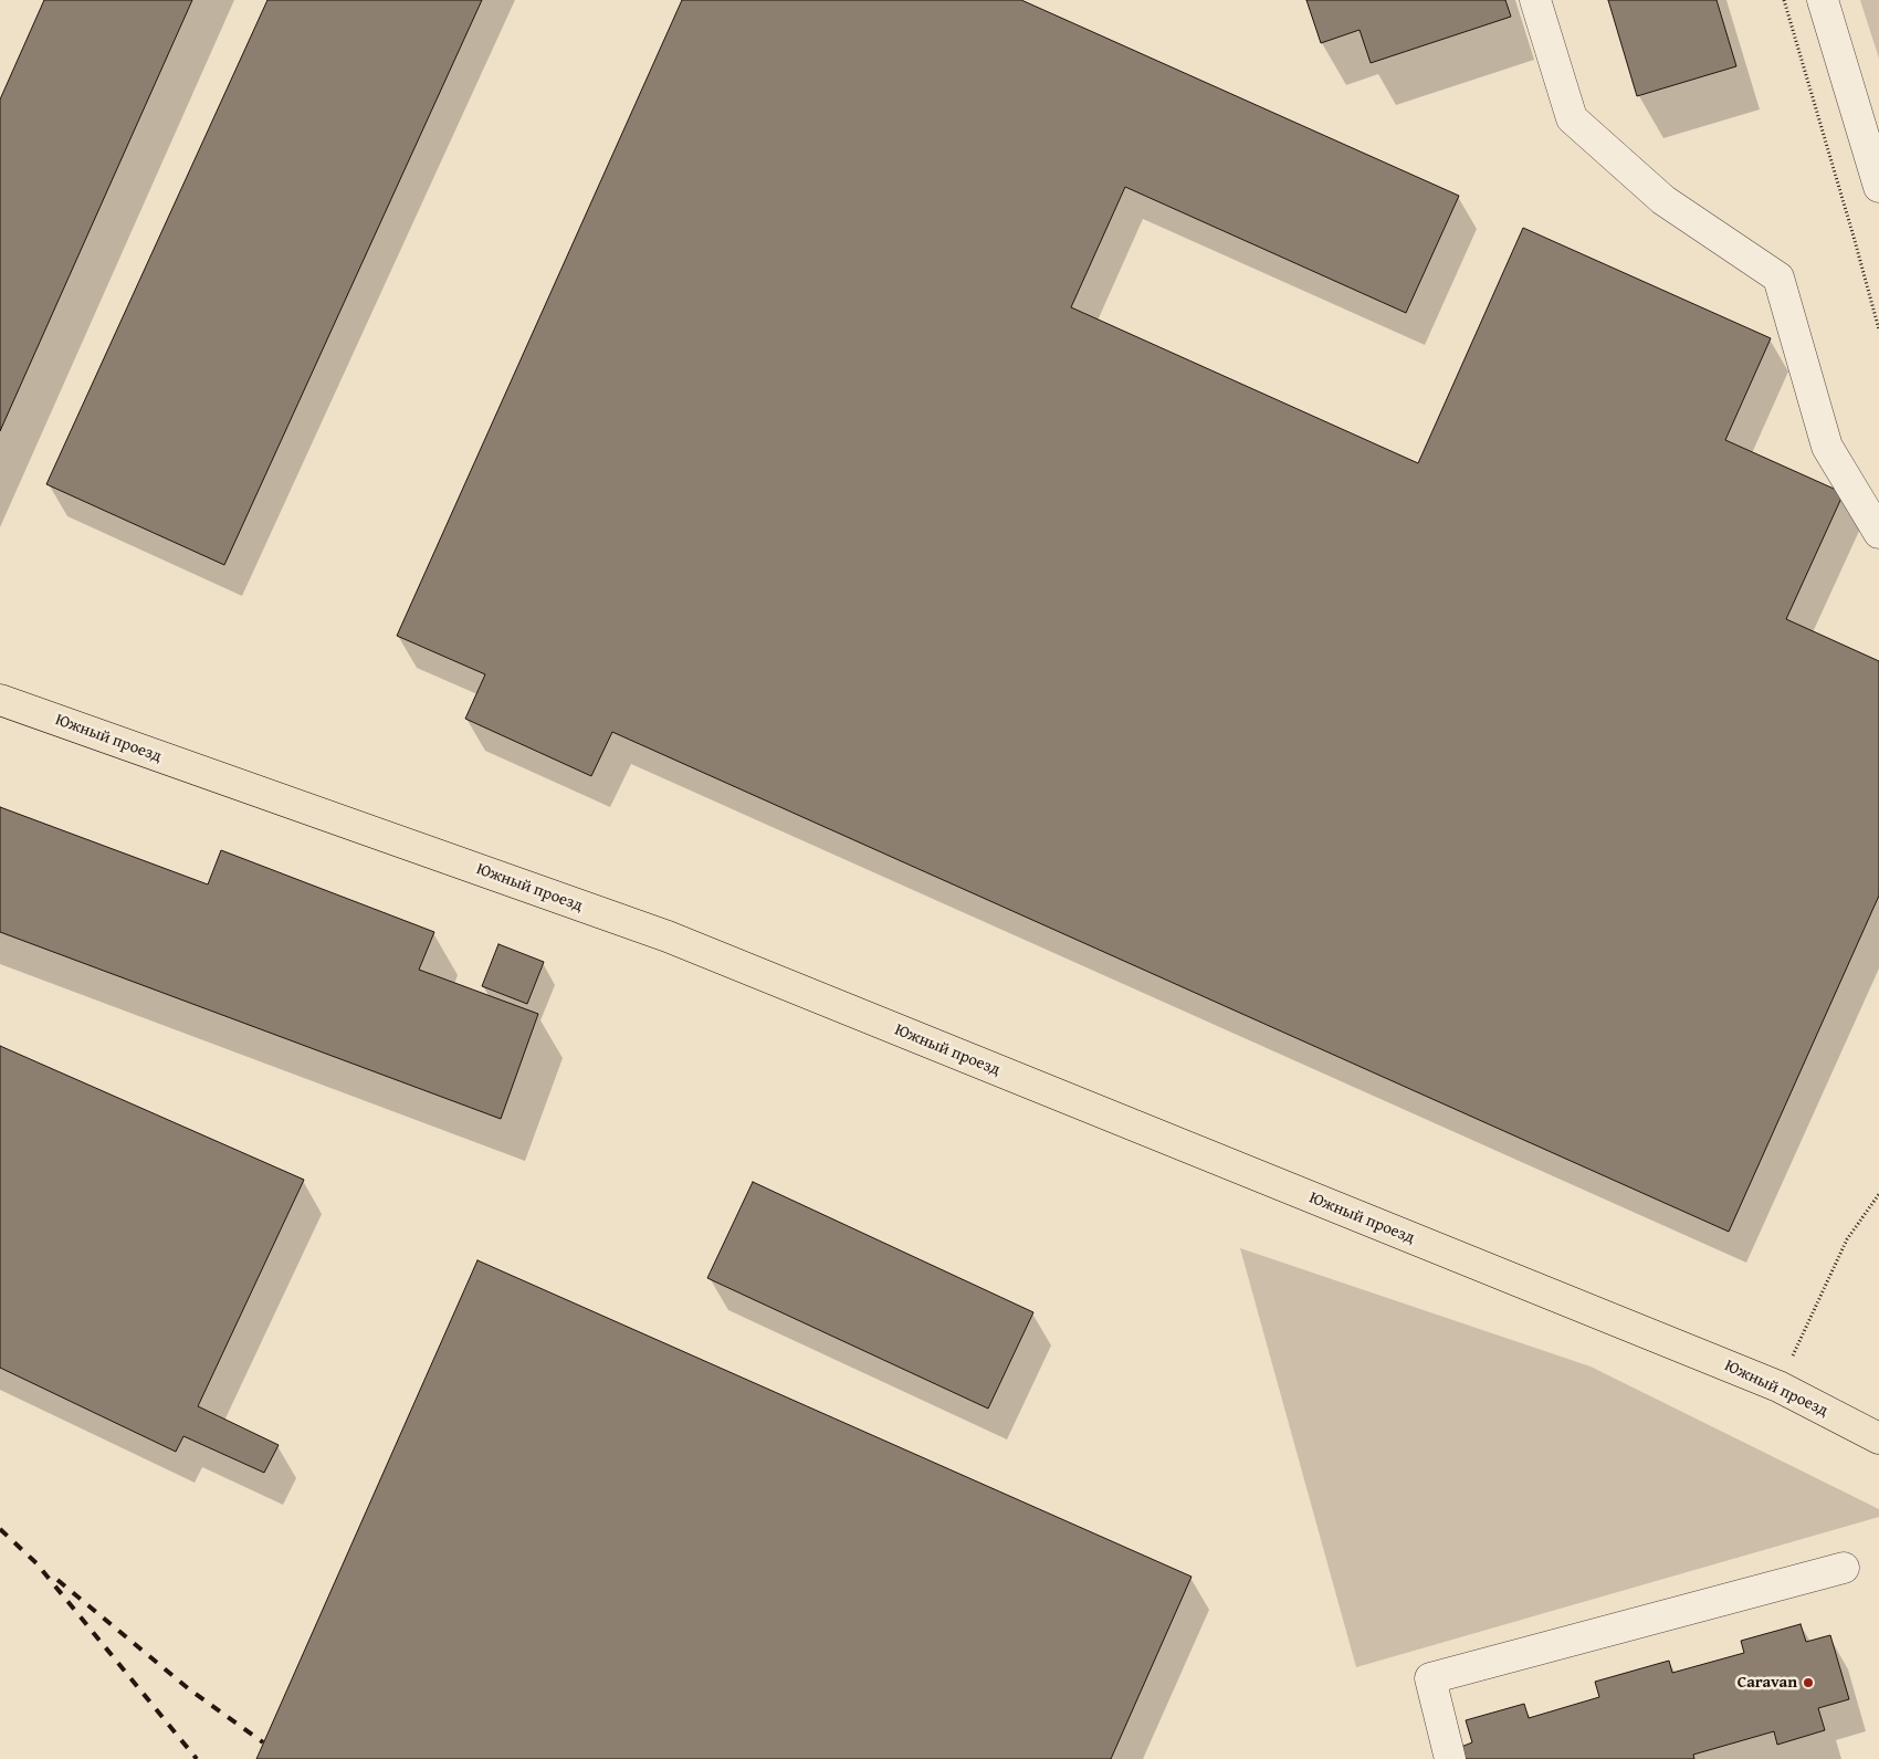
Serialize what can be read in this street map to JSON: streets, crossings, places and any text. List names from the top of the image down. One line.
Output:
{"streets":{"main road":["Южный проезд"]},"places":["Caravan"]}
